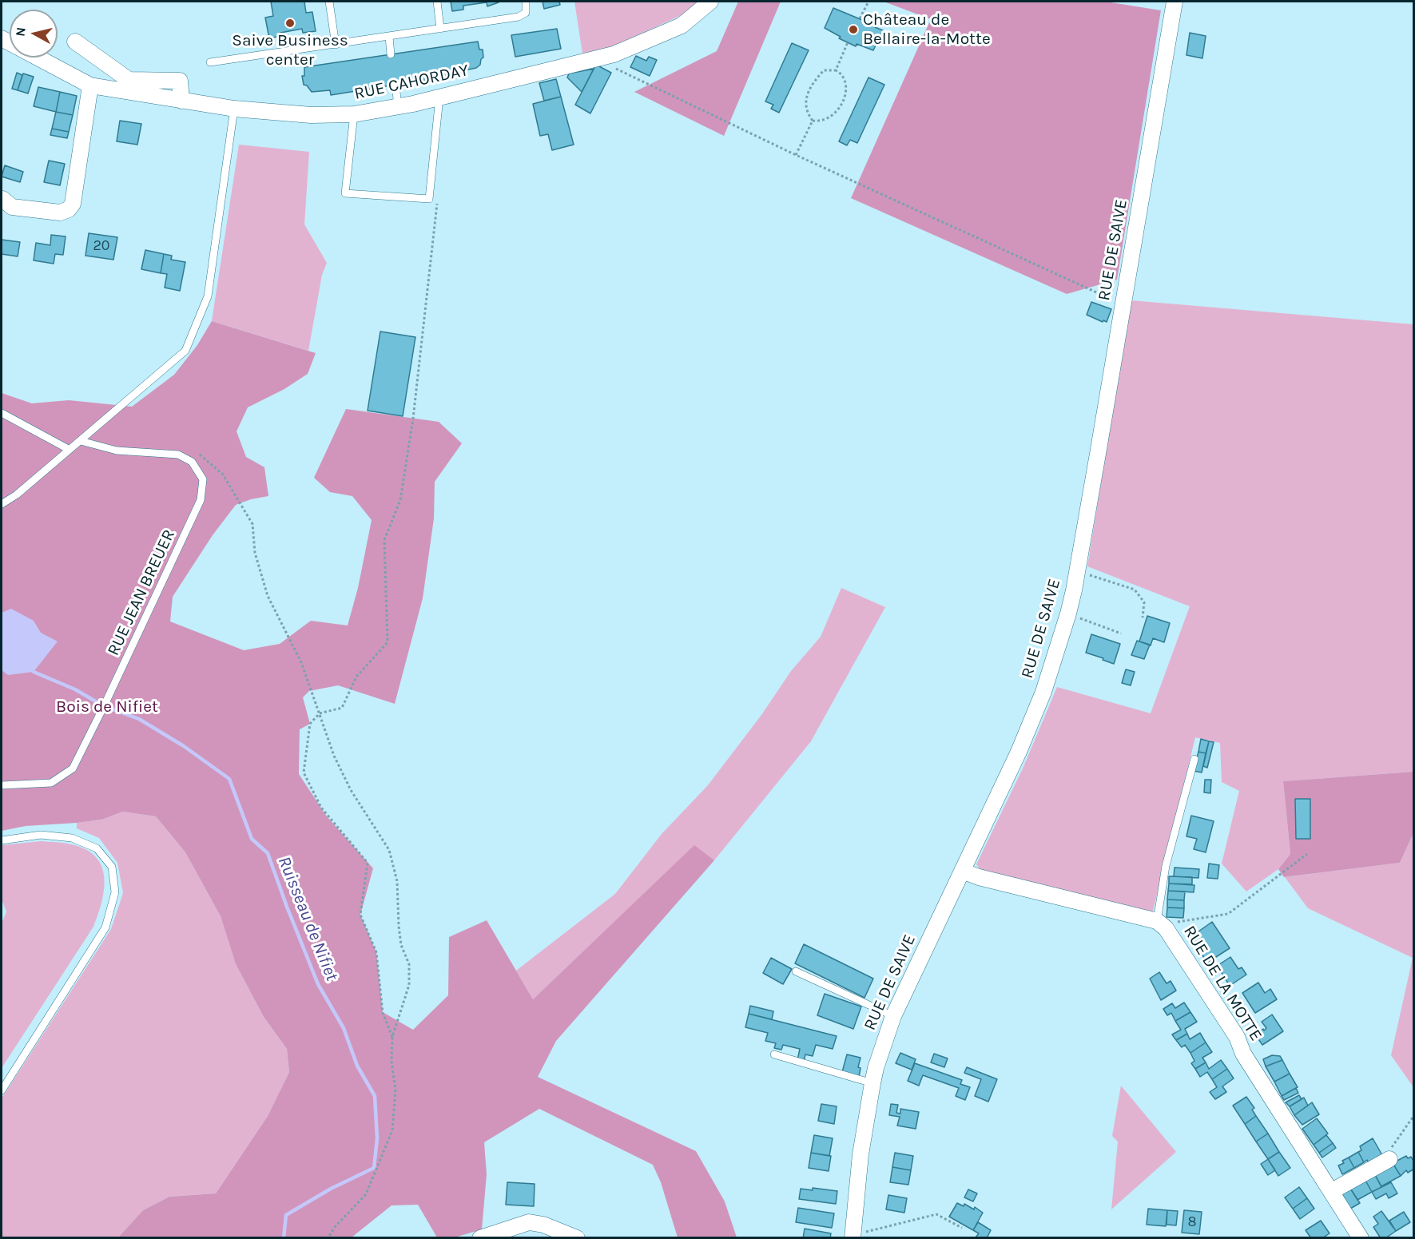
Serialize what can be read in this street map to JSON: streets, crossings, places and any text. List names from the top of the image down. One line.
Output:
{"streets":{"street":["RUE CAHORDAY","RUE DE SAIVE","RUE DE LA MOTTE"],"lane":["RUE JEAN BREUER"]},"crossings":[["RUE DE SAIVE","RUE DE LA MOTTE"]],"water":["Ruisseau de Nifiet"],"parks":["Bois de Nifiet"],"places":["Saive Business center","Château de Bellaire-la-Motte"],"house_numbers":["20","8"],"north":"left"}
